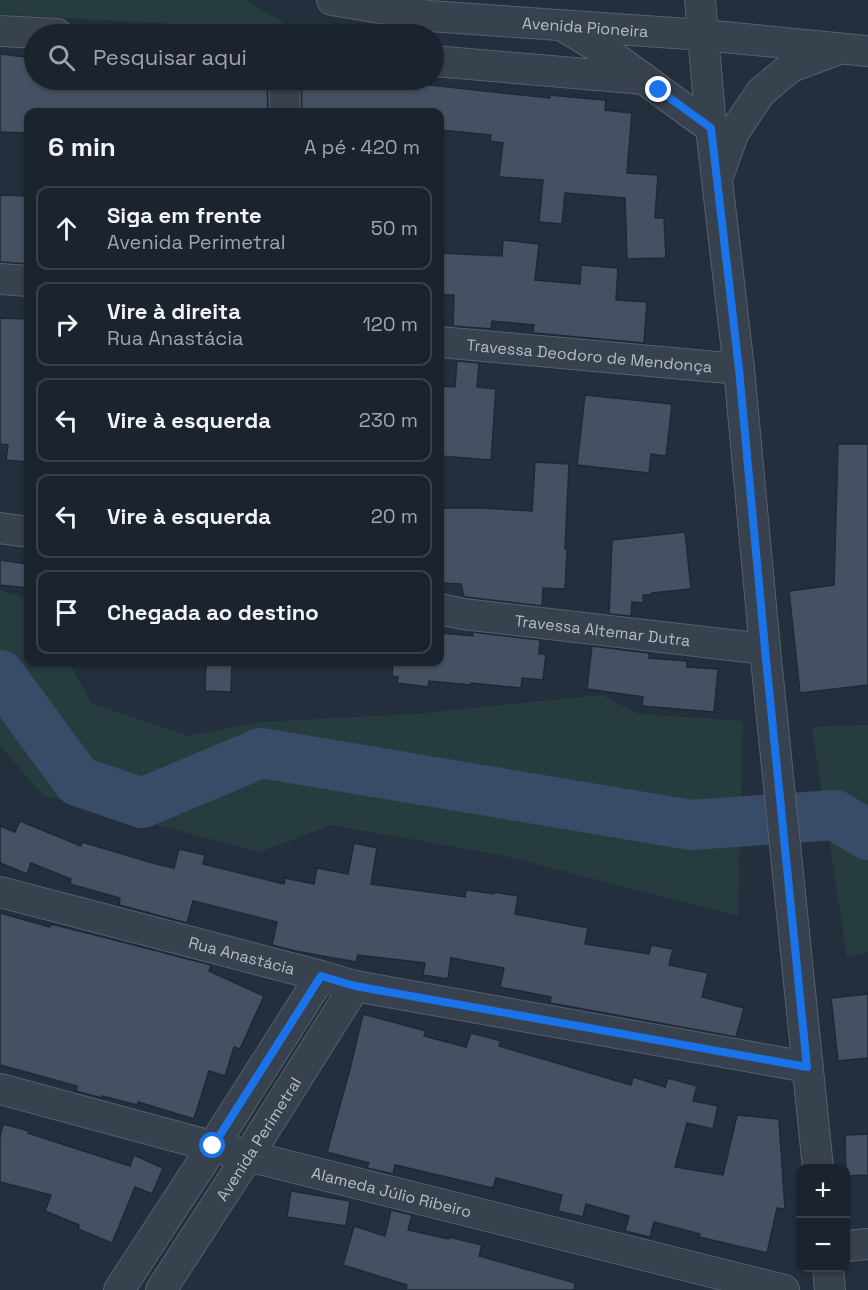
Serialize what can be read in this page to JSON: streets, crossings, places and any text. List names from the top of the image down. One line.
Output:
{"streets":{"street":["Avenida Pioneira","Travessa Deodoro de Mendonça","Travessa Altemar Dutra","Rua Anastácia","Avenida Perimetral","Alameda Júlio Ribeiro"]},"crossings":[["Rua Anastácia","Avenida Perimetral"],["Avenida Perimetral","Alameda Júlio Ribeiro"]],"page":{"search":"Pesquisar aqui","heading":["6 min","A pé · 420 m"],"list":[["Siga em frente","Avenida Perimetral","50 m"],["Vire à direita","Rua Anastácia","120 m"],["Vire à esquerda","230 m"],["Vire à esquerda","20 m"],"Chegada ao destino"],"map_buttons":["+","−"]}}
